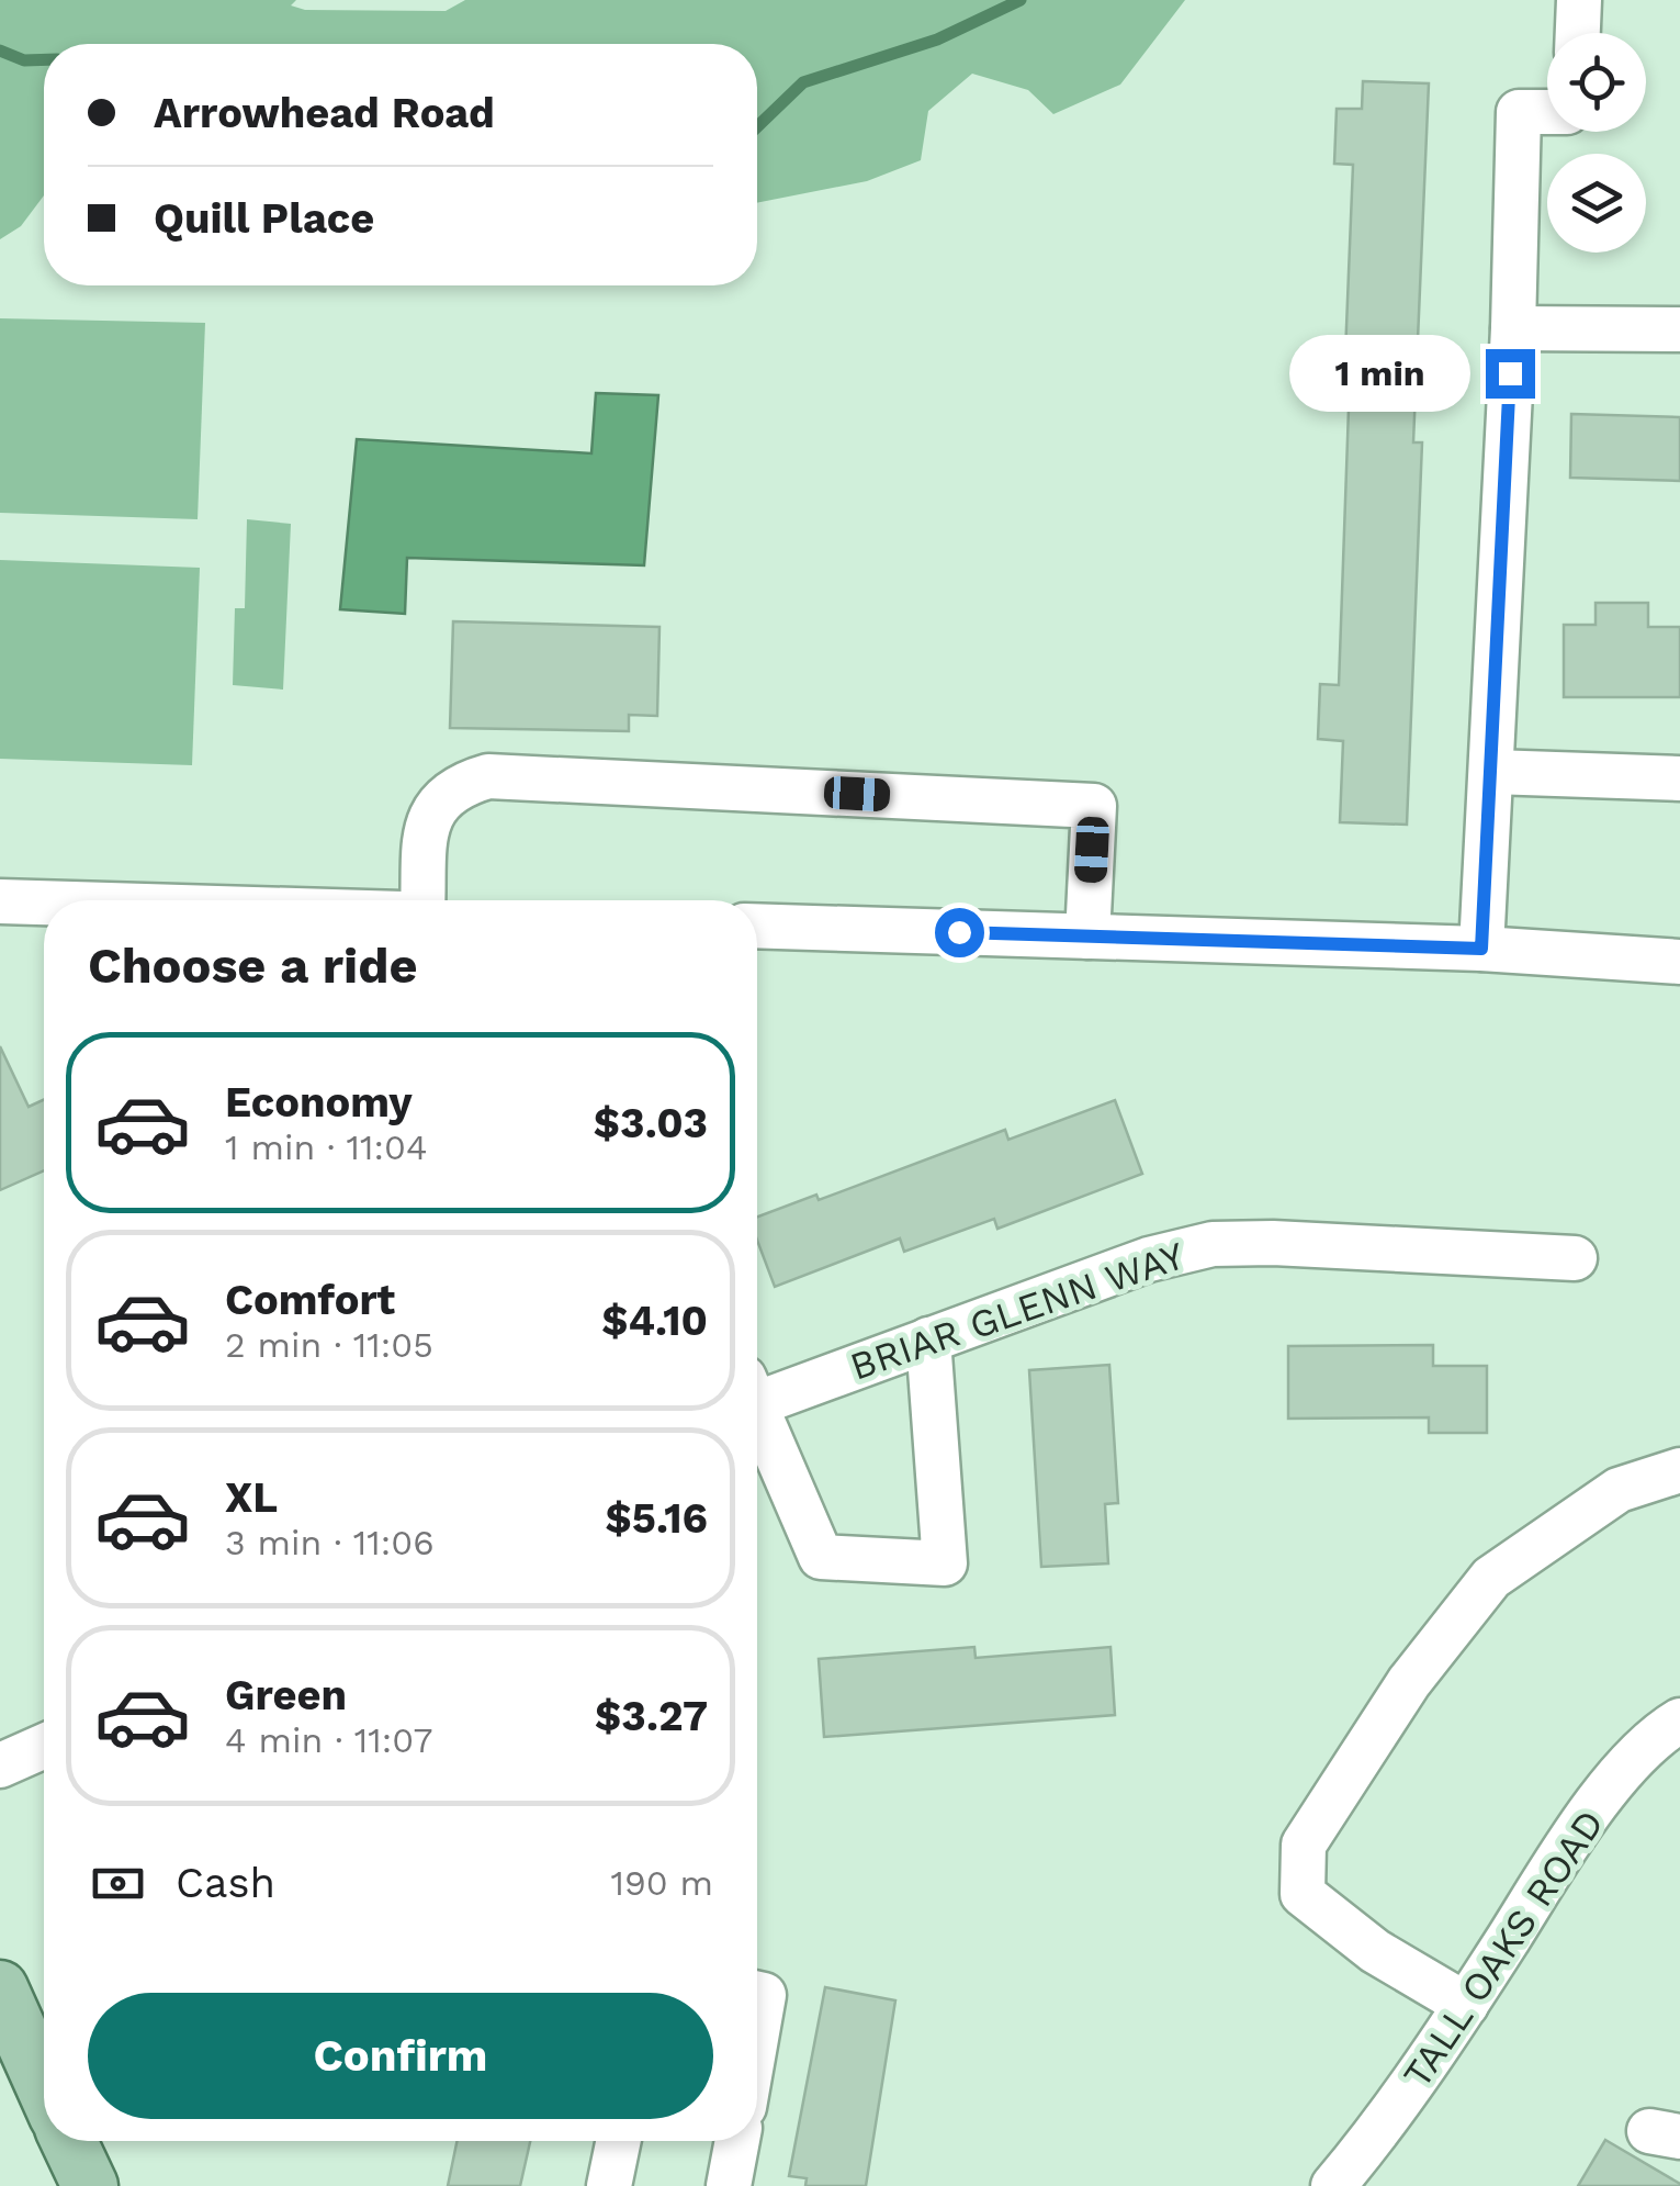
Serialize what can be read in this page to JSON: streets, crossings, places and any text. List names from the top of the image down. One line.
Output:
{"streets":{"street":["BRIAR GLENN WAY","TALL OAKS ROAD"]},"page":{"banner":["Arrowhead Road","Quill Place"],"bubble":"1 min","heading":"Choose a ride","list":[{"name":"Economy","note":"1 min · 11:04","value":"$3.03"},{"name":"Comfort","note":"2 min · 11:05","value":"$4.10"},{"name":"XL","note":"3 min · 11:06","value":"$5.16"},{"name":"Green","note":"4 min · 11:07","value":"$3.27"}],"pay":["Cash","190 m"],"buttons":"Confirm"}}
